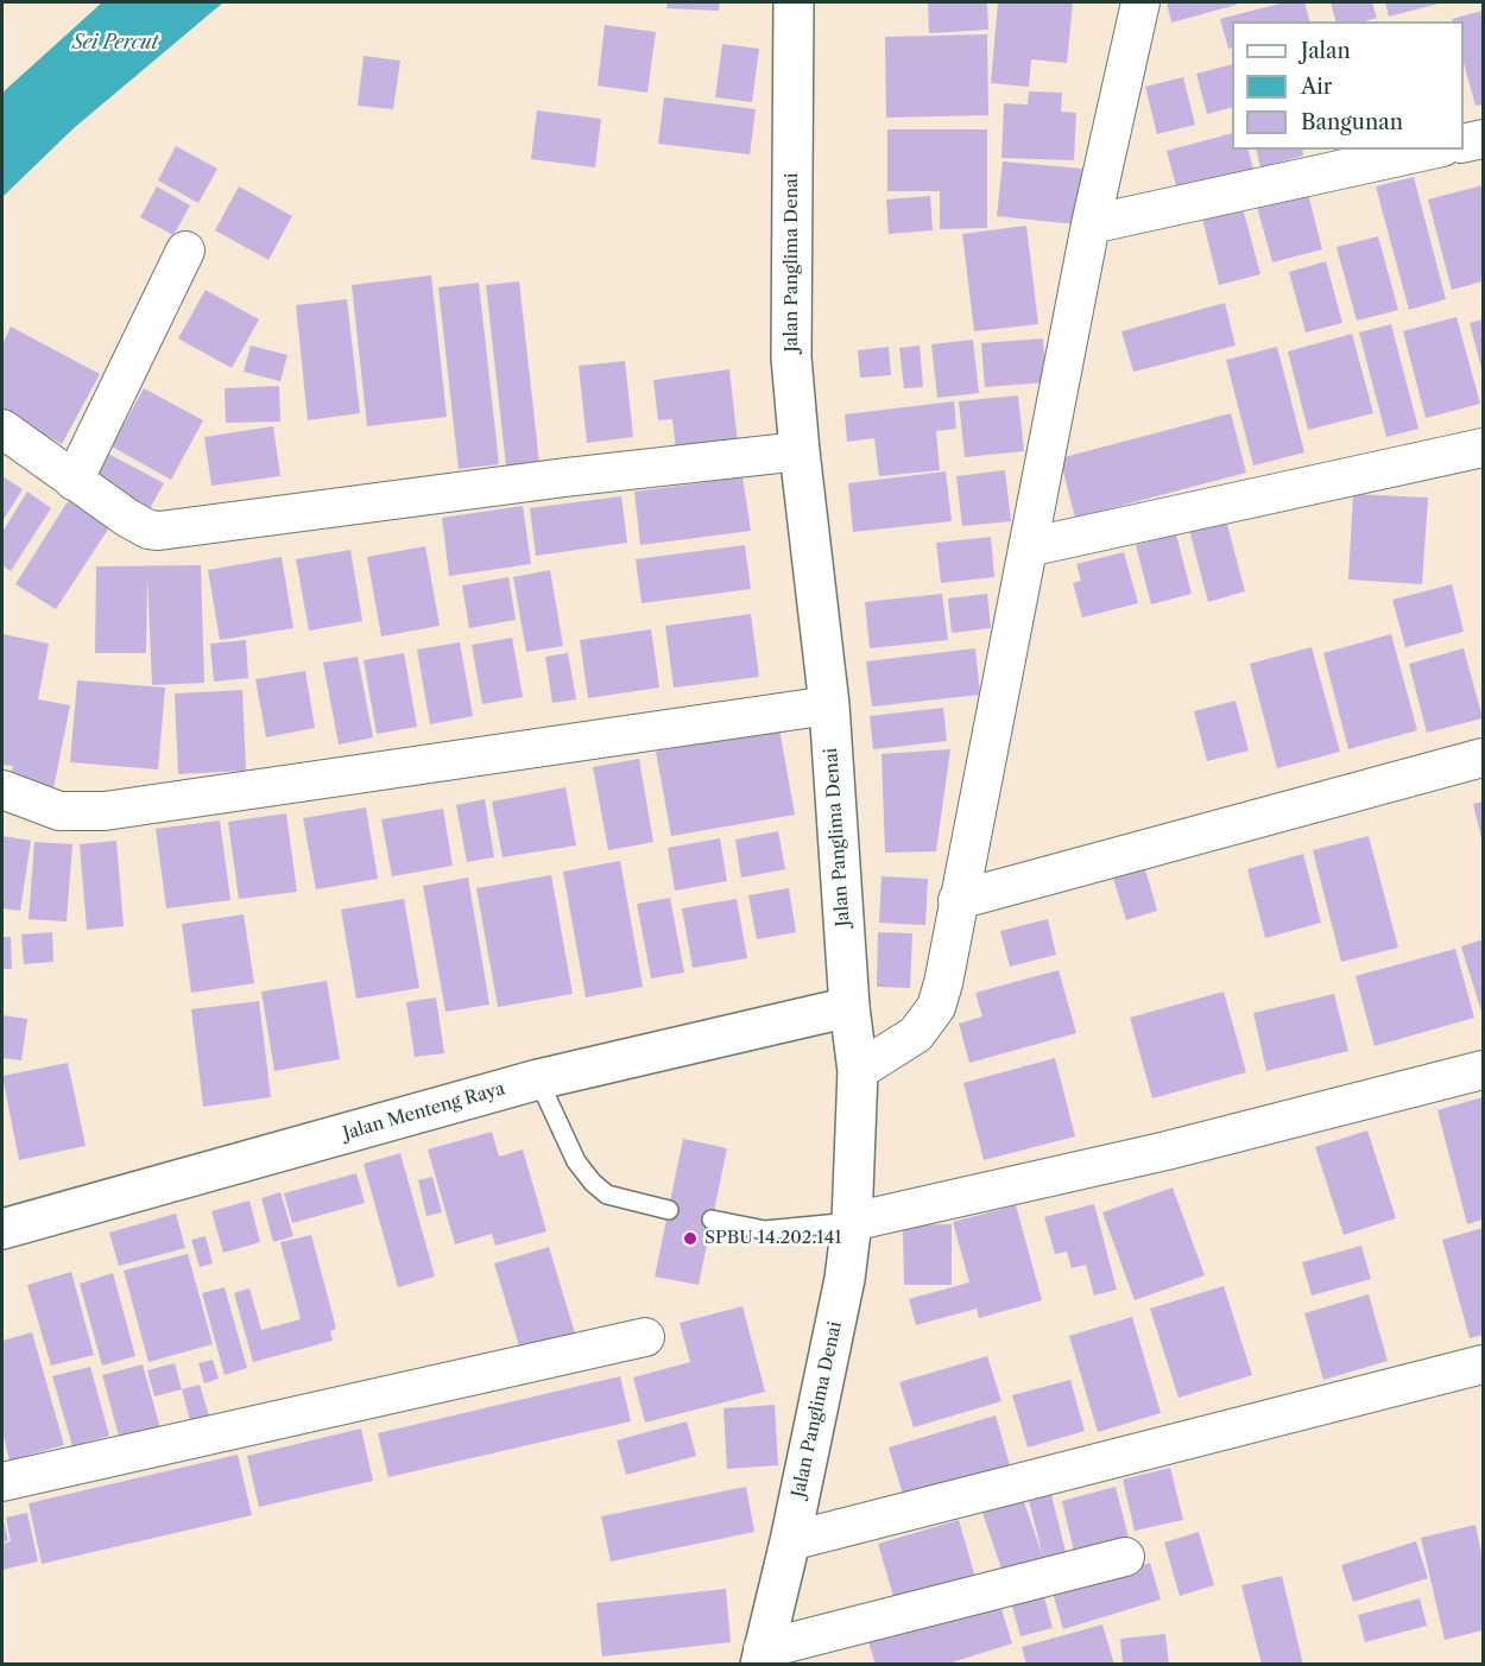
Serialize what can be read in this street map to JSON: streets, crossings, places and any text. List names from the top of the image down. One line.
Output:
{"streets":{"main road":["Jalan Panglima Denai","Jalan Menteng Raya"]},"crossings":[["Jalan Panglima Denai","Jalan Menteng Raya"]],"water":["Sei Percut"],"places":["SPBU 14.202.141"],"legend":["Jalan","Air","Bangunan"]}
